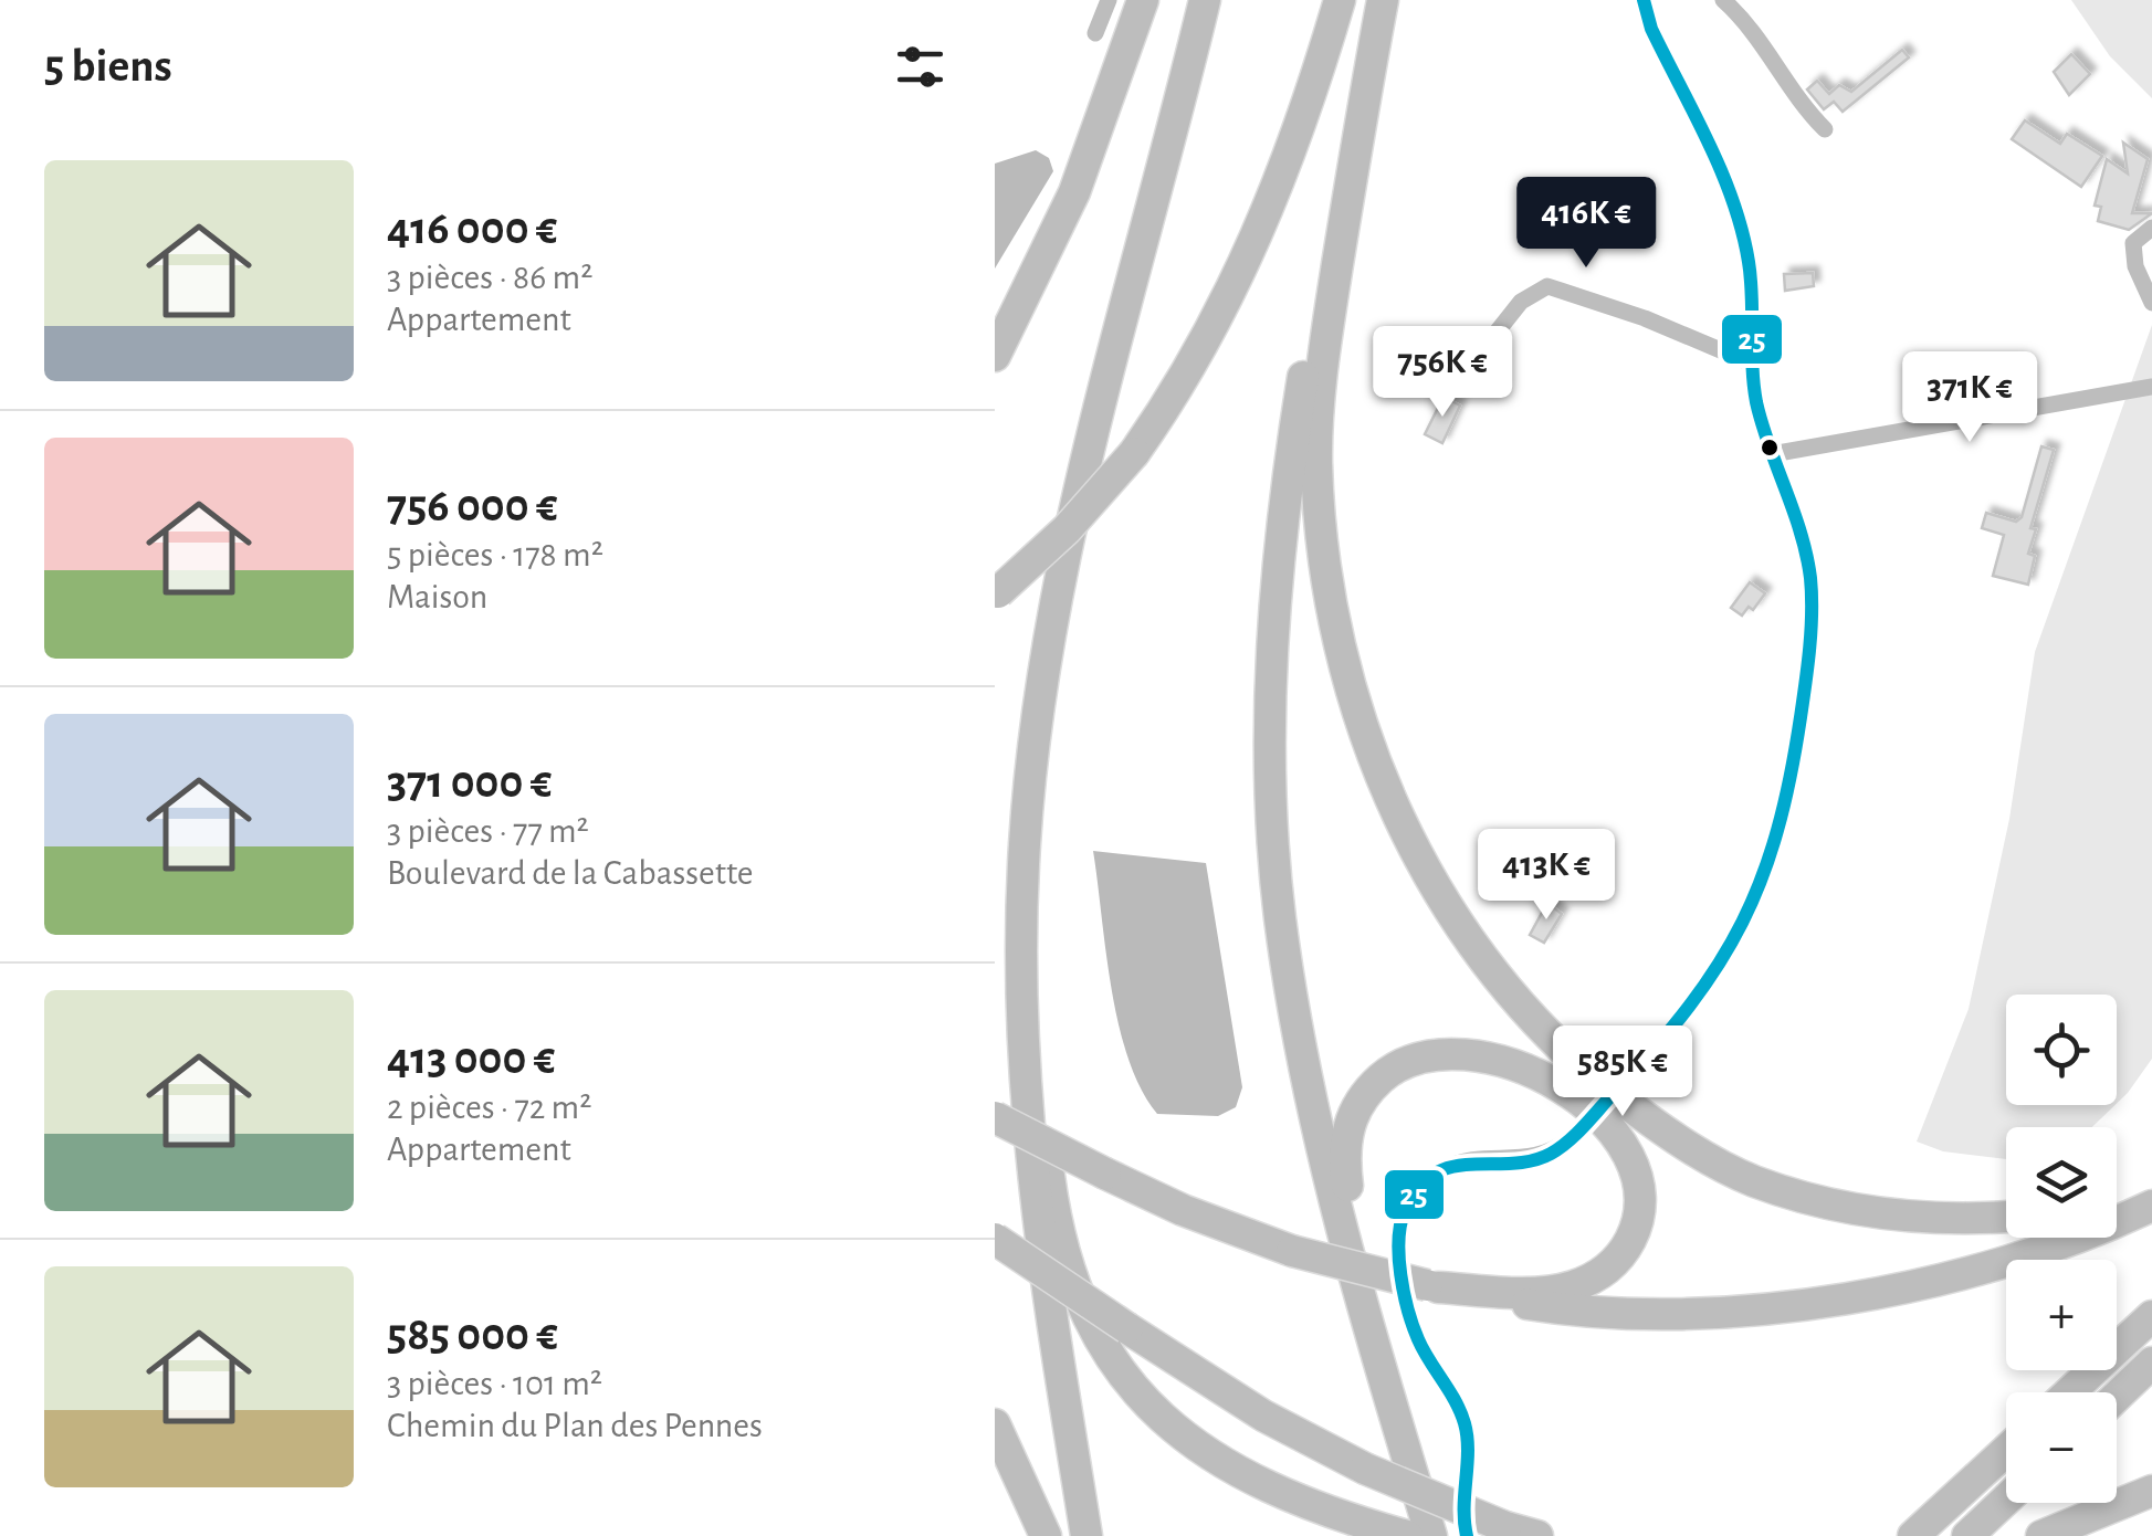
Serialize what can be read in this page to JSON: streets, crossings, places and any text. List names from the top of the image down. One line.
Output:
{"lines":["transit line 25"],"page":{"heading":"5 biens","list":[{"name":"416 000 €","note":"3 pièces · 86 m² · Appartement"},{"name":"756 000 €","note":"5 pièces · 178 m² · Maison"},{"name":"371 000 €","note":"3 pièces · 77 m² · Boulevard de la Cabassette"},{"name":"413 000 €","note":"2 pièces · 72 m² · Appartement"},{"name":"585 000 €","note":"3 pièces · 101 m² · Chemin du Plan des Pennes"}],"price":["416K €","756K €","371K €","413K €","585K €"],"map_buttons":["+","−"]}}
